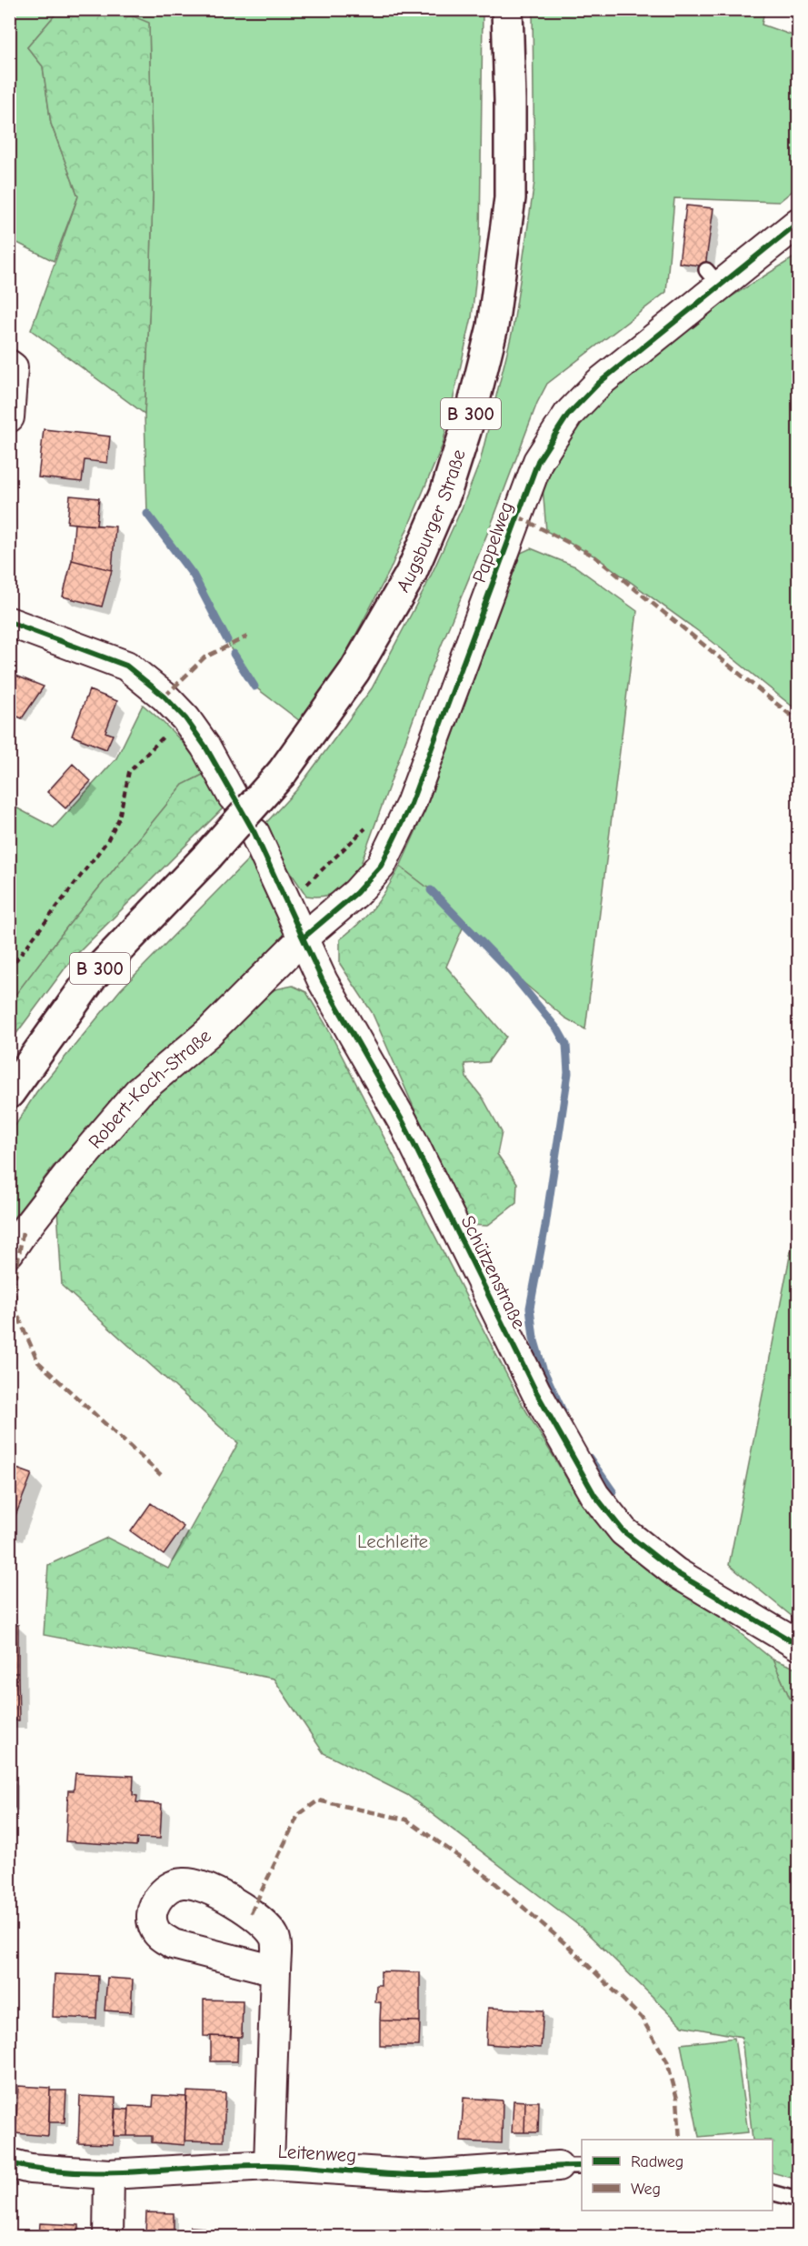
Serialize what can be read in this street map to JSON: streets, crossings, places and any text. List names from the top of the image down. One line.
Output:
{"streets":{"main road":["B 300","Augsburger Straße"],"street":["Pappelweg","Robert-Koch-Straße","Schützenstraße","Leitenweg"]},"crossings":[["Pappelweg","Robert-Koch-Straße"],["Pappelweg","Schützenstraße"],["Robert-Koch-Straße","Schützenstraße"]],"parks":["Lechleite"],"legend":["Radweg","Weg"]}
